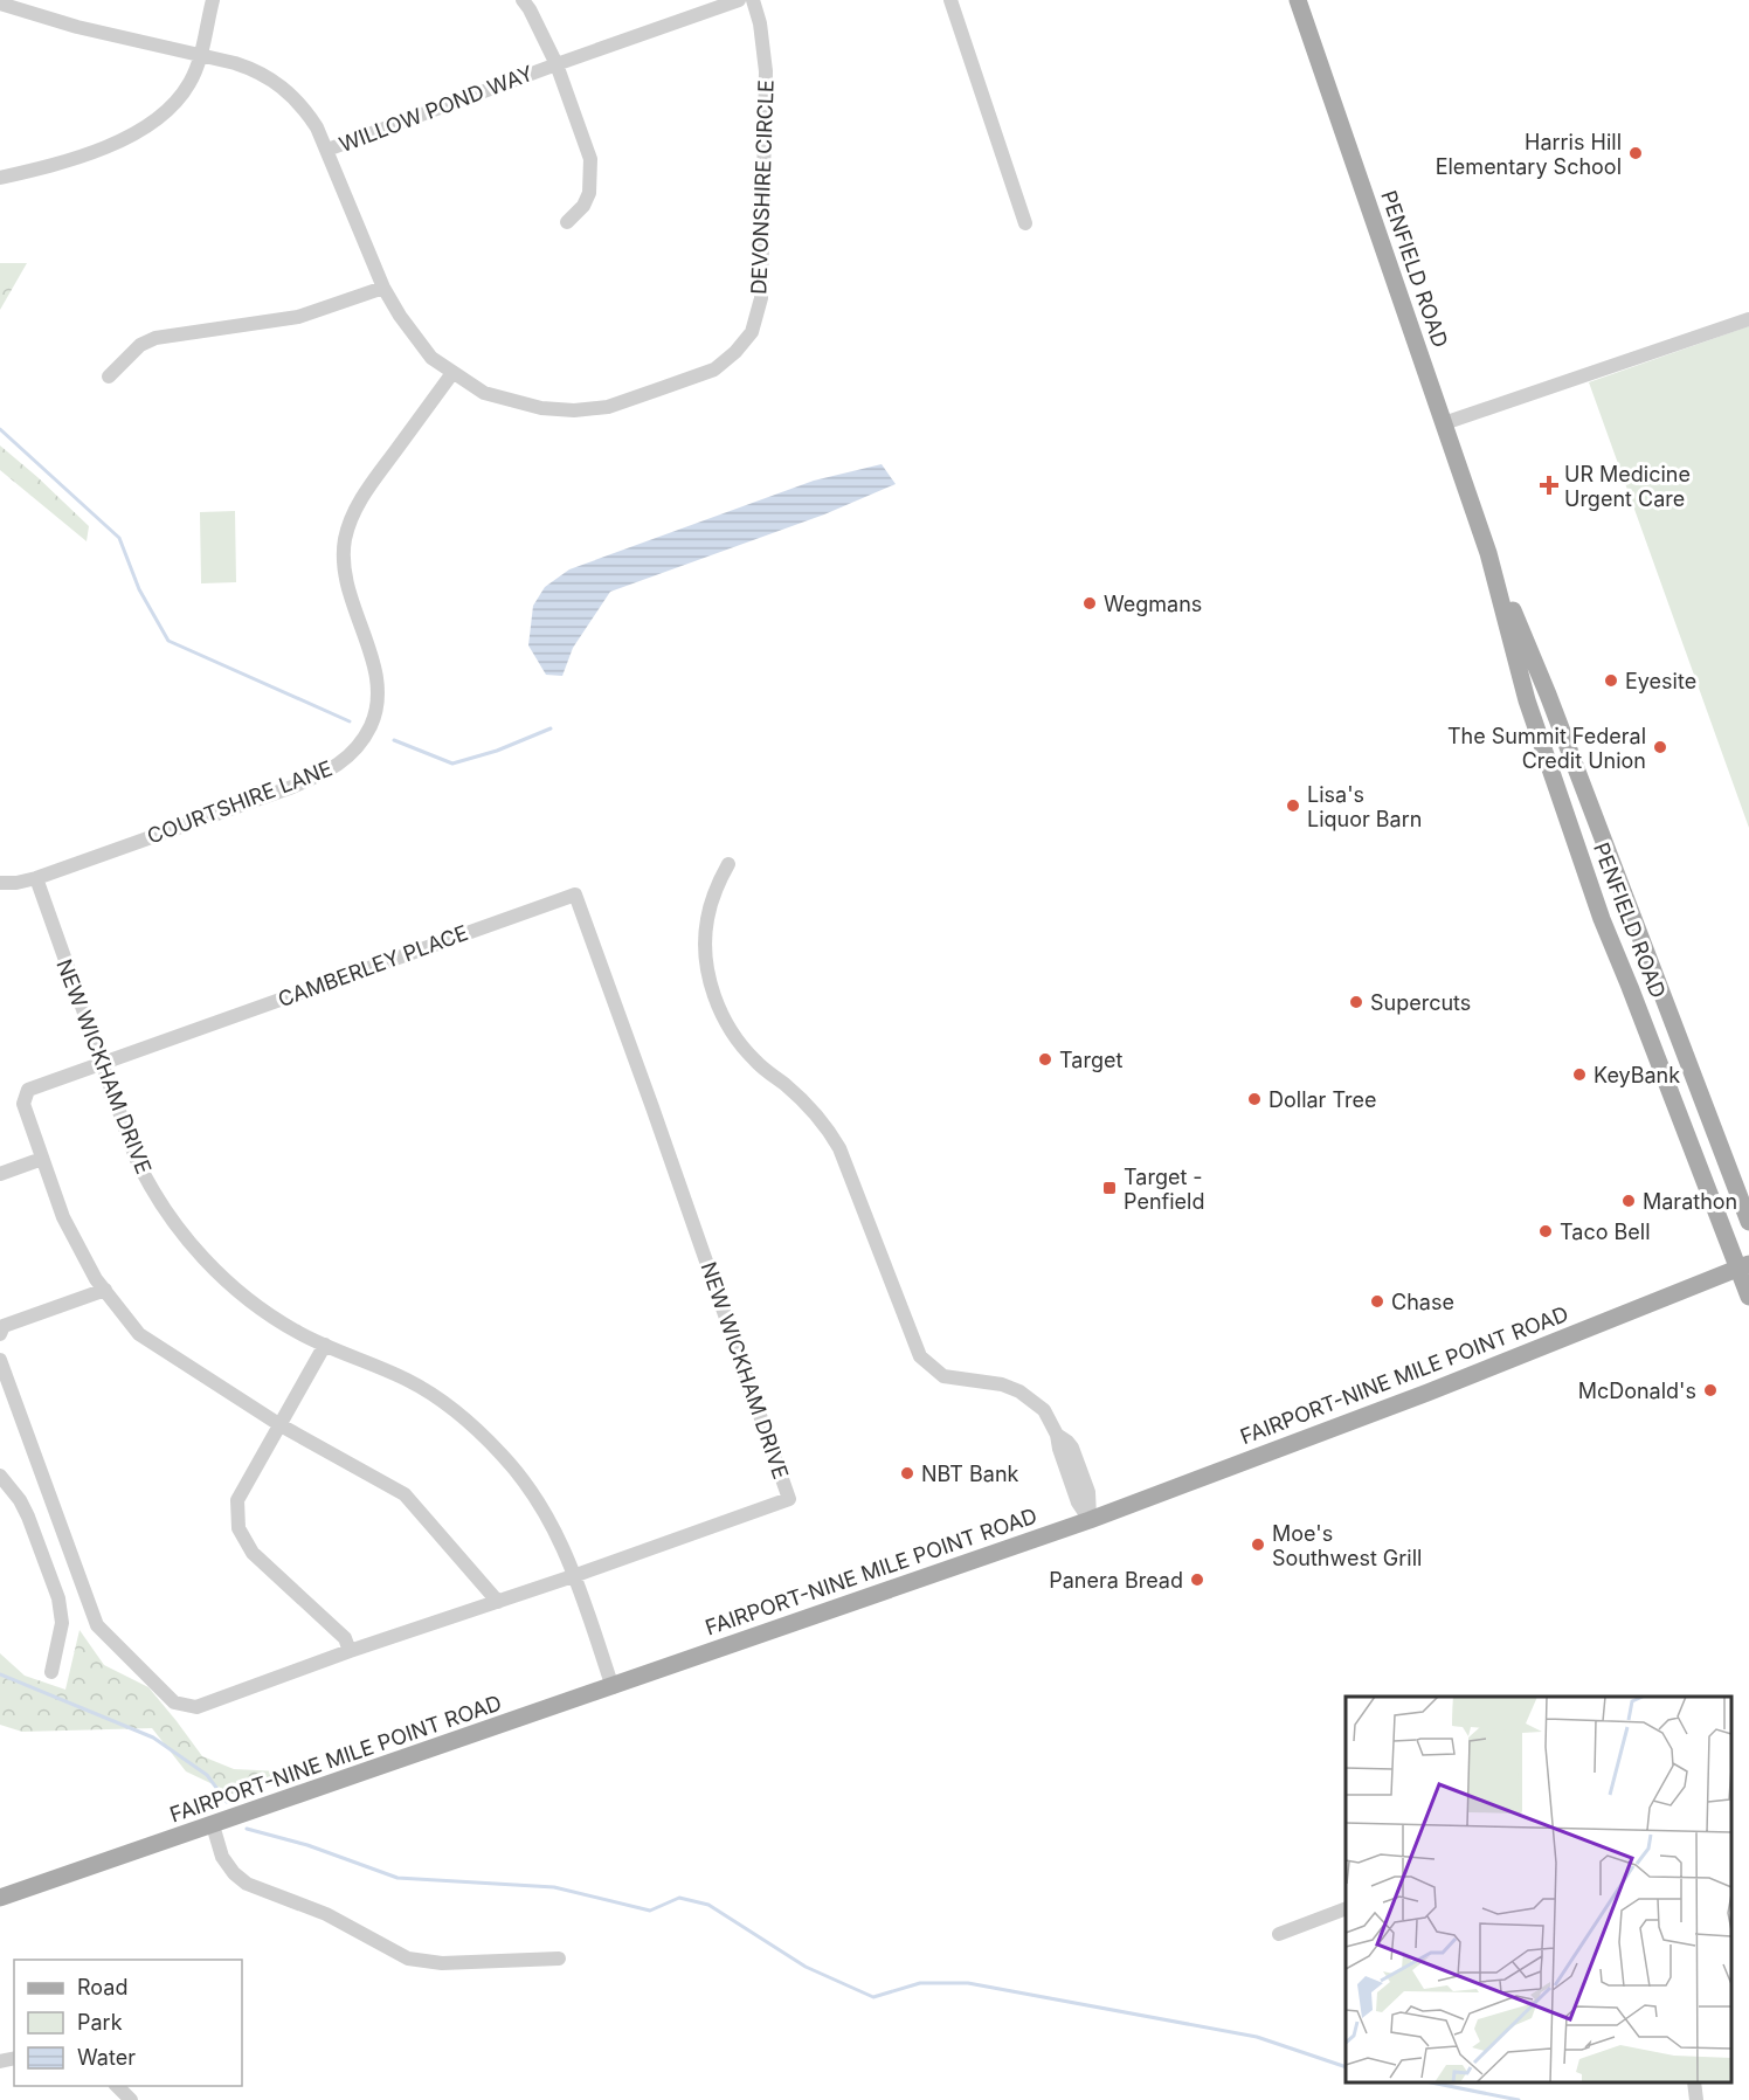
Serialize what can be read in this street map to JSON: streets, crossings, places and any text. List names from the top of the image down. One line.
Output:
{"streets":{"main road":["PENFIELD ROAD","FAIRPORT-NINE MILE POINT ROAD"],"street":["WILLOW POND WAY","DEVONSHIRE CIRCLE","COURTSHIRE LANE","CAMBERLEY PLACE","NEW WICKHAM DRIVE"]},"crossings":[["WILLOW POND WAY","DEVONSHIRE CIRCLE"],["DEVONSHIRE CIRCLE","COURTSHIRE LANE"],["PENFIELD ROAD","FAIRPORT-NINE MILE POINT ROAD"],["COURTSHIRE LANE","NEW WICKHAM DRIVE"],["CAMBERLEY PLACE","NEW WICKHAM DRIVE"],["NEW WICKHAM DRIVE","FAIRPORT-NINE MILE POINT ROAD"]],"places":{"other":["Harris Hill Elementary School","Wegmans","Eyesite","The Summit Federal Credit Union","Lisa's Liquor Barn","Supercuts","Target","KeyBank","Dollar Tree","Marathon","Taco Bell","Chase","McDonald's","NBT Bank","Moe's Southwest Grill","Panera Bread"],"health":["UR Medicine Urgent Care"],"transit":["Target - Penfield"]},"legend":["Road","Park","Water"]}
